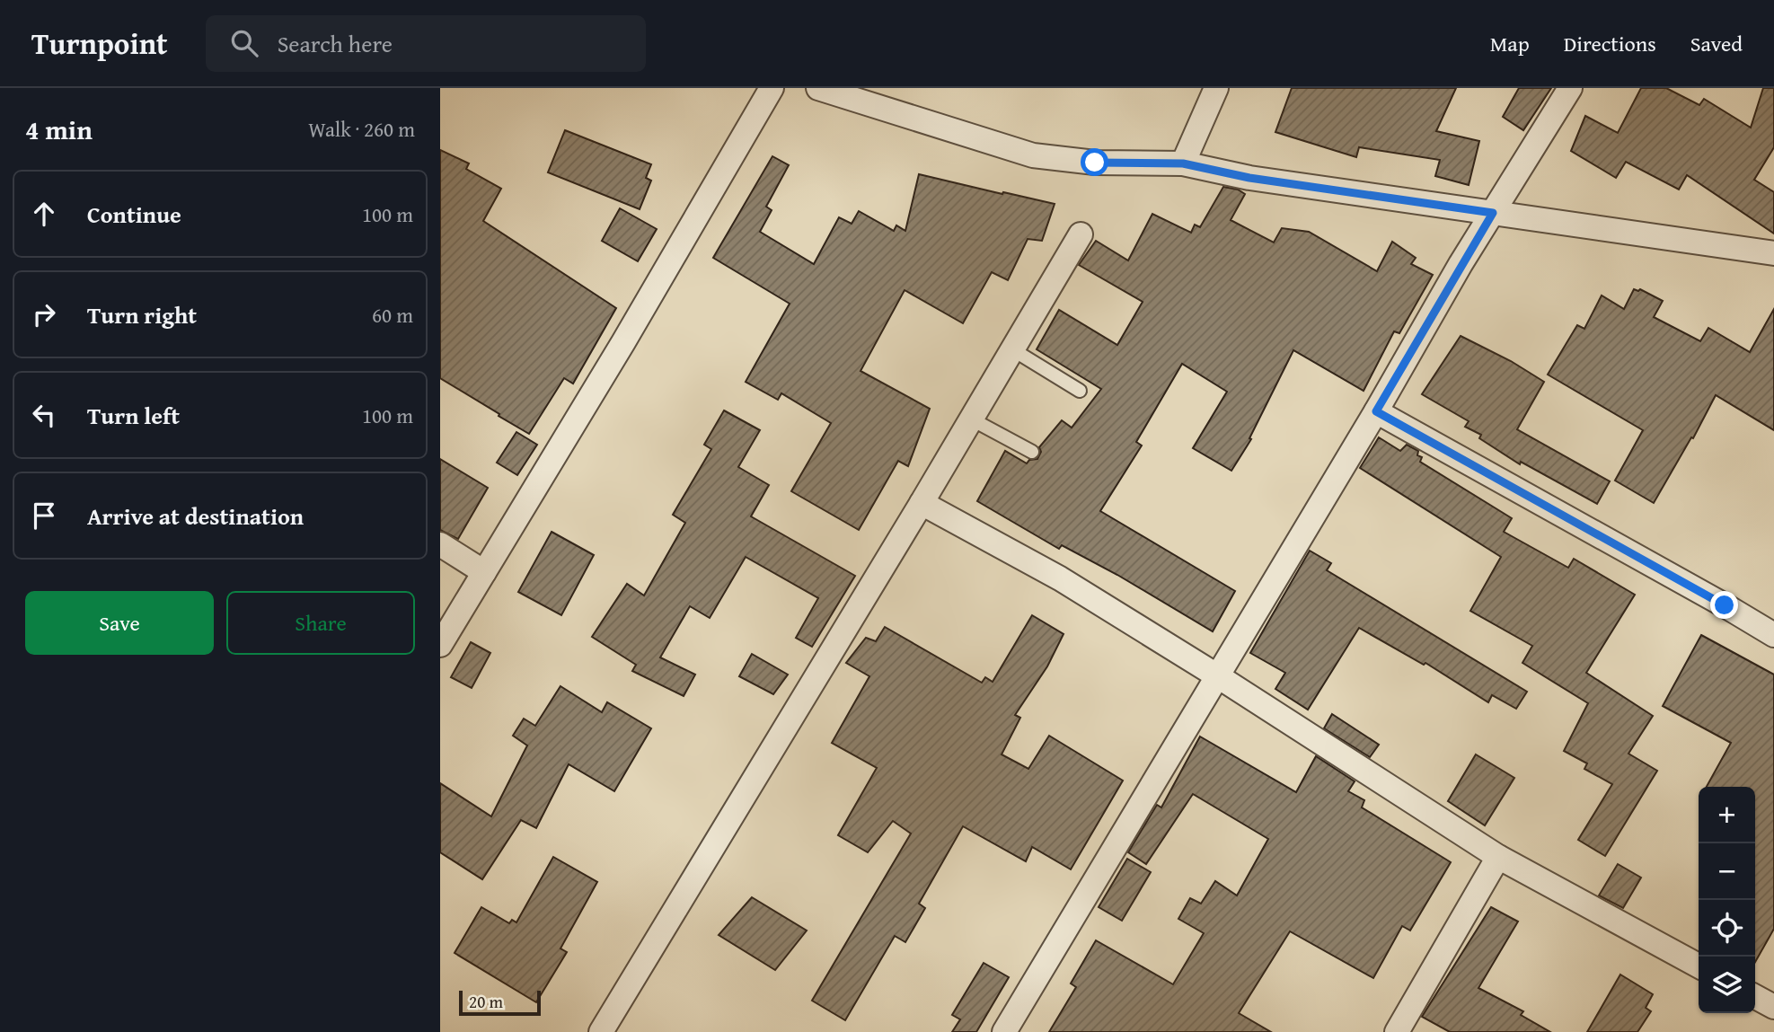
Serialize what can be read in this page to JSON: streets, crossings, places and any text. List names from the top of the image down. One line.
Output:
{"scale_bar":"20 m","page":{"header":"Turnpoint","search":"Search here","nav":["Map","Directions","Saved"],"heading":["4 min","Walk · 260 m"],"list":[["Continue","100 m"],["Turn right","60 m"],["Turn left","100 m"],"Arrive at destination"],"buttons":["Save","Share"],"map_buttons":["+","−"],"scale":"20 m"}}
